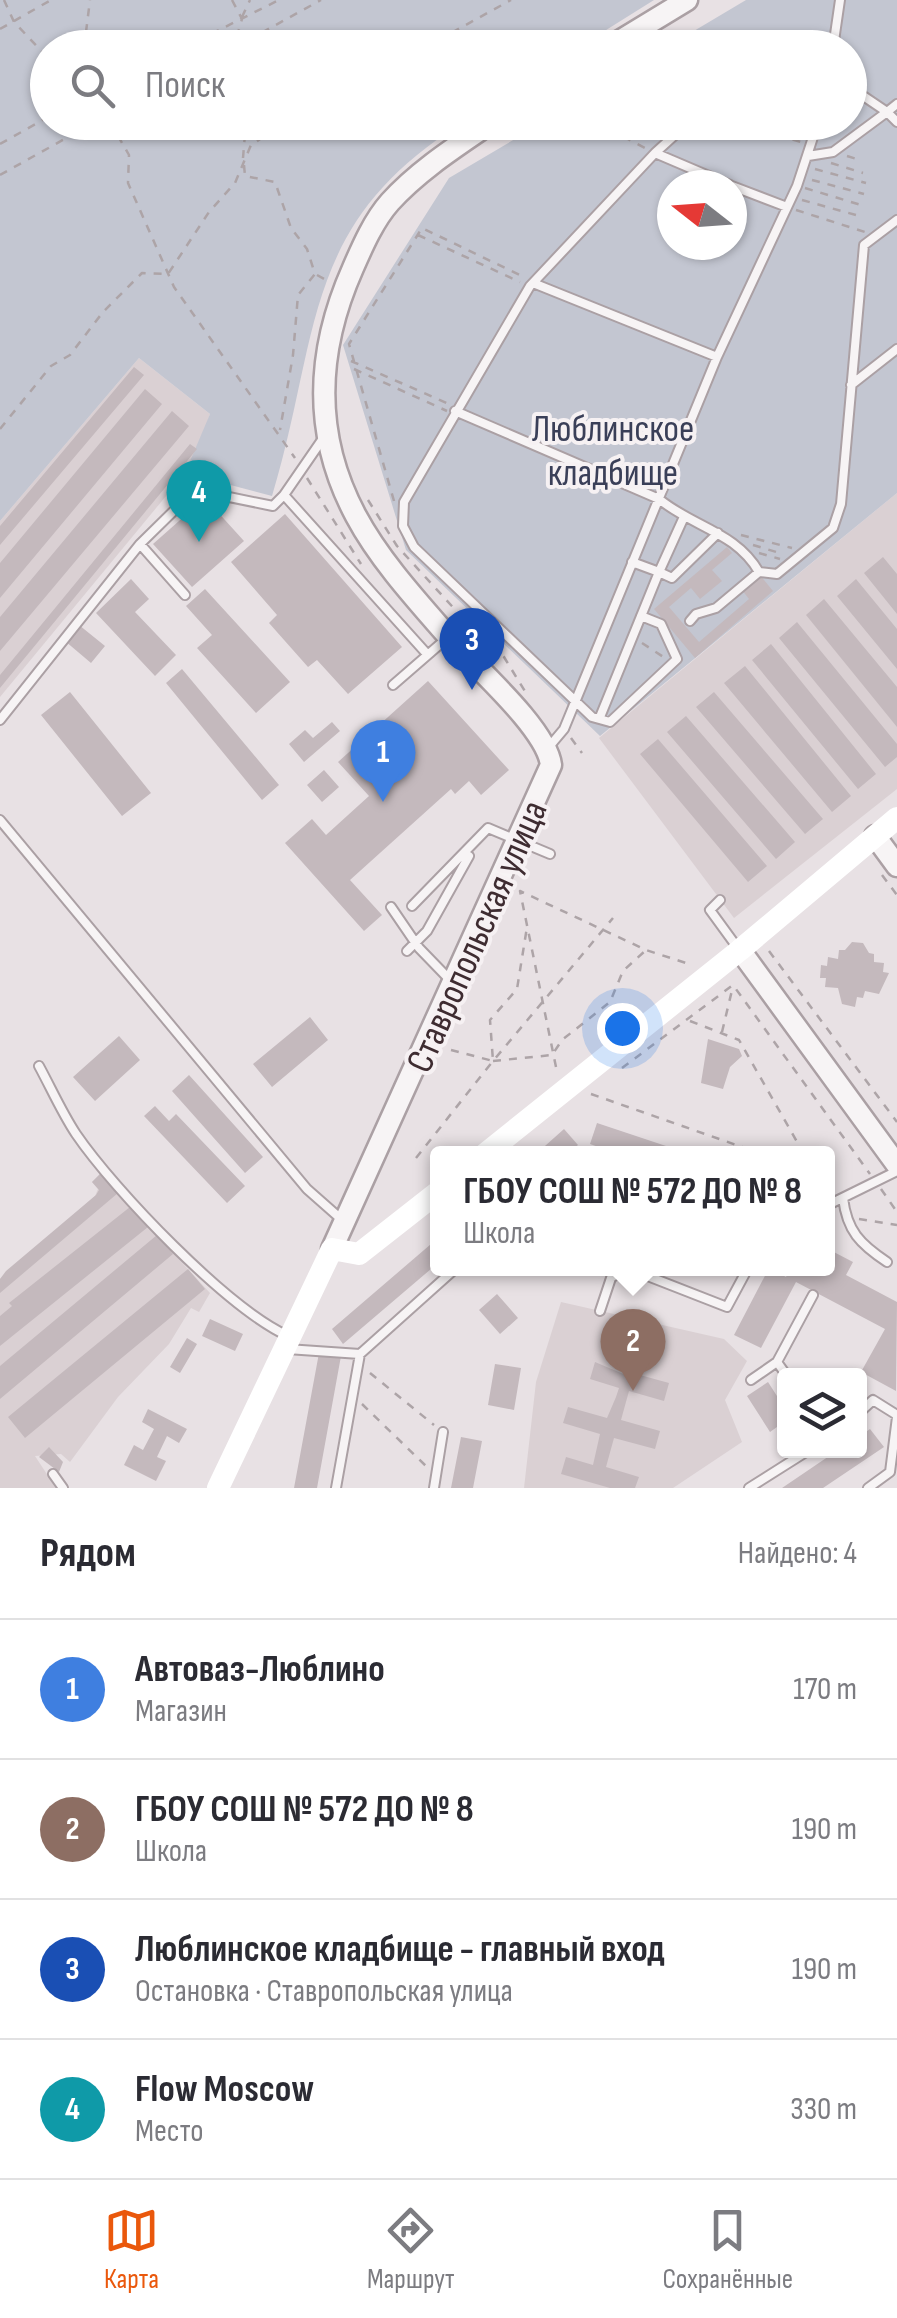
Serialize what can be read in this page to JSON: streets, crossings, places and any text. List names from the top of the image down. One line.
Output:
{"streets":{"main road":["Ставропольская улица"]},"parks":["Люблинское кладбище"],"north":"left","page":{"search":"Поиск","pins":["4","3","1","2"],"popup":["ГБОУ СОШ № 572 ДО № 8","Школа"],"heading":["Рядом","Найдено: 4"],"list":[{"mark":"1","name":"Автоваз-Люблино","note":"Магазин","value":"170 m"},{"mark":"2","name":"ГБОУ СОШ № 572 ДО № 8","note":"Школа","value":"190 m"},{"mark":"3","name":"Люблинское кладбище - главный вход","note":"Остановка · Ставропольская улица","value":"190 m"},{"mark":"4","name":"Flow Moscow","note":"Место","value":"330 m"}],"nav":["Карта","Маршрут","Сохранённые"]}}
